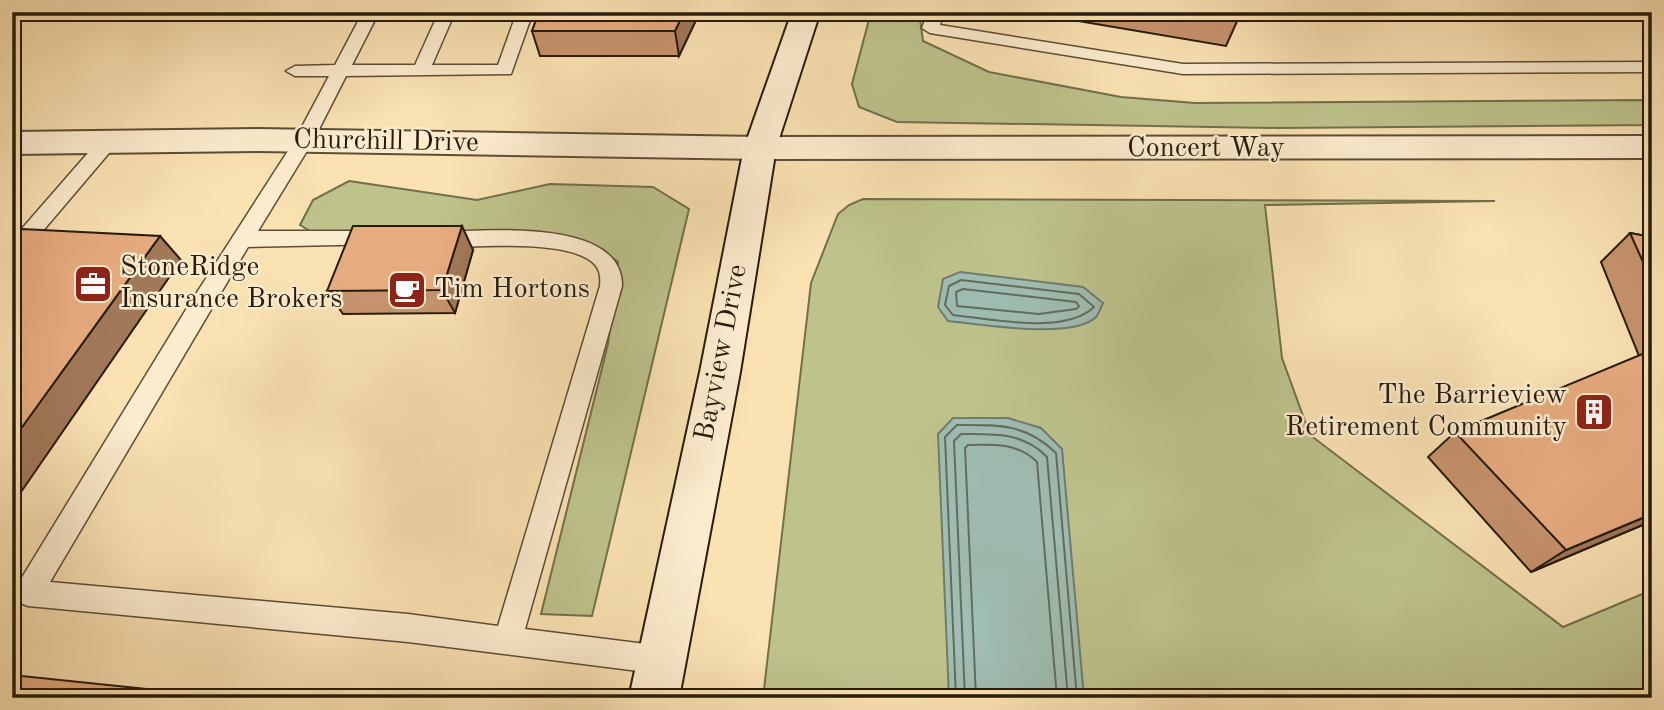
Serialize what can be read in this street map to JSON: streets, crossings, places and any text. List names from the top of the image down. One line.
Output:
{"streets":{"street":["Churchill Drive","Concert Way","Bayview Drive"]},"crossings":[["Churchill Drive","Concert Way"],["Churchill Drive","Bayview Drive"],["Concert Way","Bayview Drive"]],"places":{"office":["StoneRidge Insurance Brokers"],"cafe":["Tim Hortons"],"building":["The Barrieview Retirement Community"]}}
